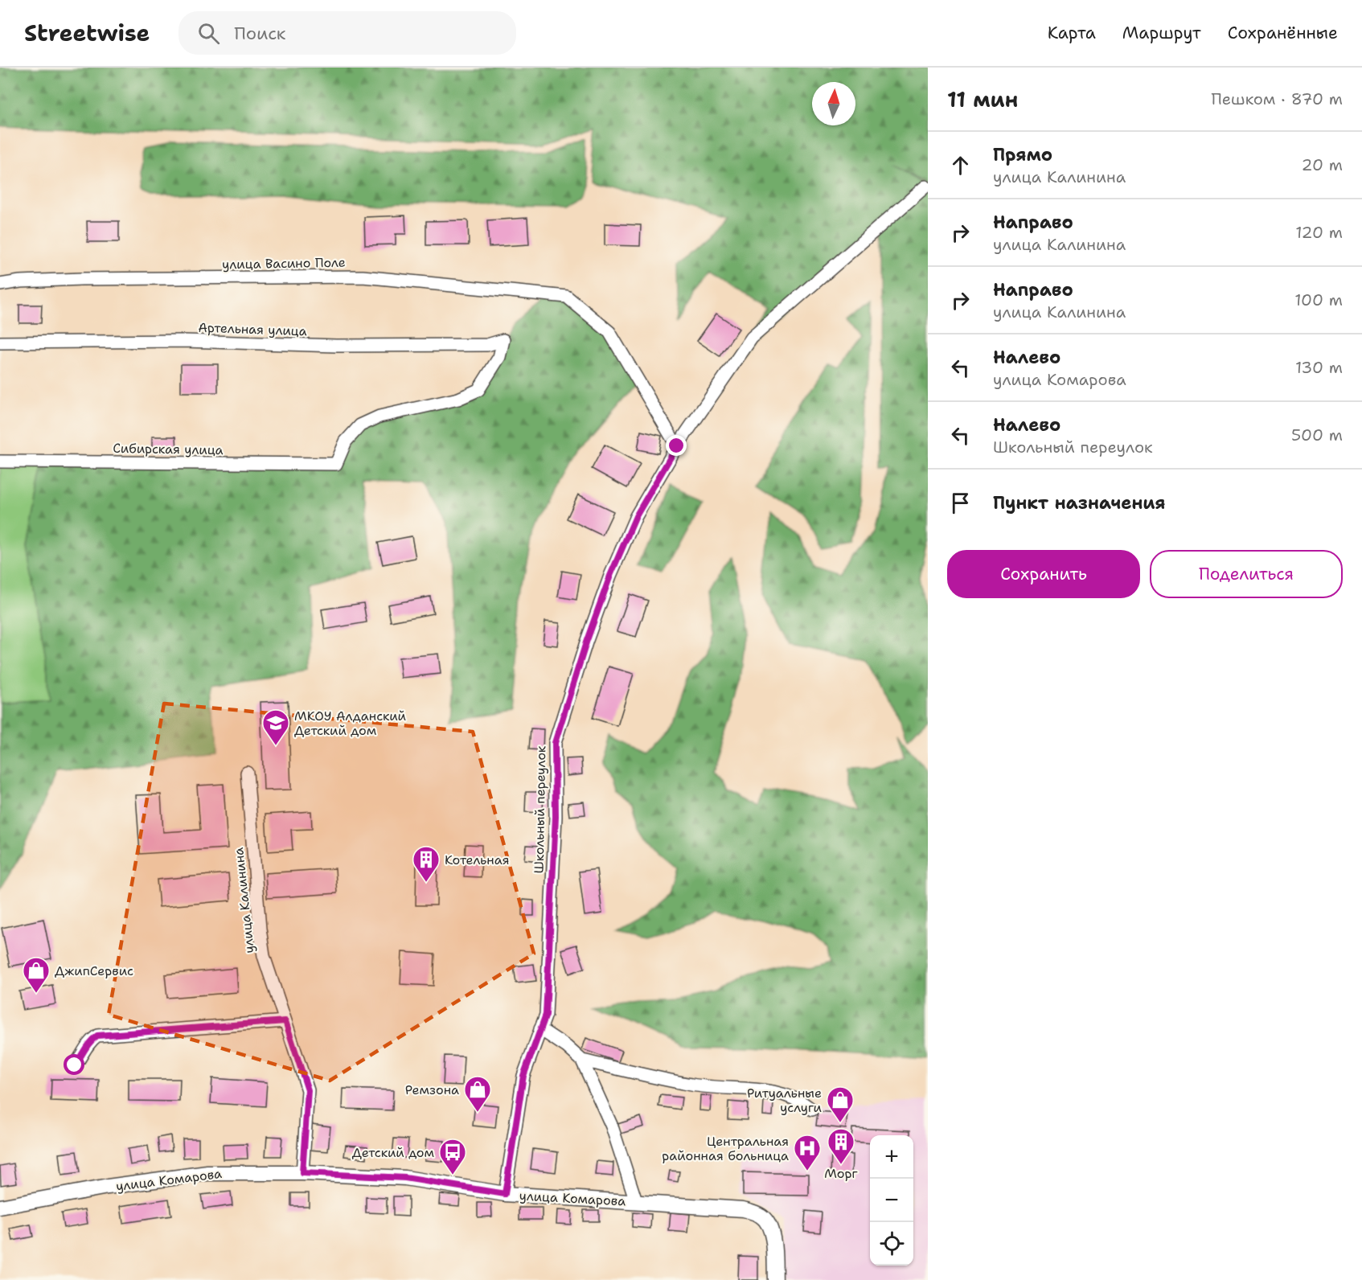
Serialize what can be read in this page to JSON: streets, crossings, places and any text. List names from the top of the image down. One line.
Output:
{"streets":{"street":["улица Васино Поле","Артельная улица","Сибирская улица","Школьный переулок","улица Калинина","улица Комарова"]},"crossings":[["улица Васино Поле","Школьный переулок"],["Артельная улица","Сибирская улица"],["Школьный переулок","улица Комарова"],["улица Калинина","улица Комарова"]],"places":{"school or university":["МКОУ Алданский Детский дом"],"building":["Котельная","Морг"],"shop":["ДжипСервис","Ремзона","Ритуальные услуги"],"hospital":["Центральная районная больница"],"bus stop":["Детский дом"]},"north":"top","page":{"header":"Streetwise","search":"Поиск","nav":["Карта","Маршрут","Сохранённые"],"heading":["11 мин","Пешком · 870 m"],"list":[["Прямо","улица Калинина","20 m"],["Направо","улица Калинина","120 m"],["Направо","улица Калинина","100 m"],["Налево","улица Комарова","130 m"],["Налево","Школьный переулок","500 m"],"Пункт назначения"],"buttons":["Сохранить","Поделиться"],"map_buttons":["+","−"]}}
